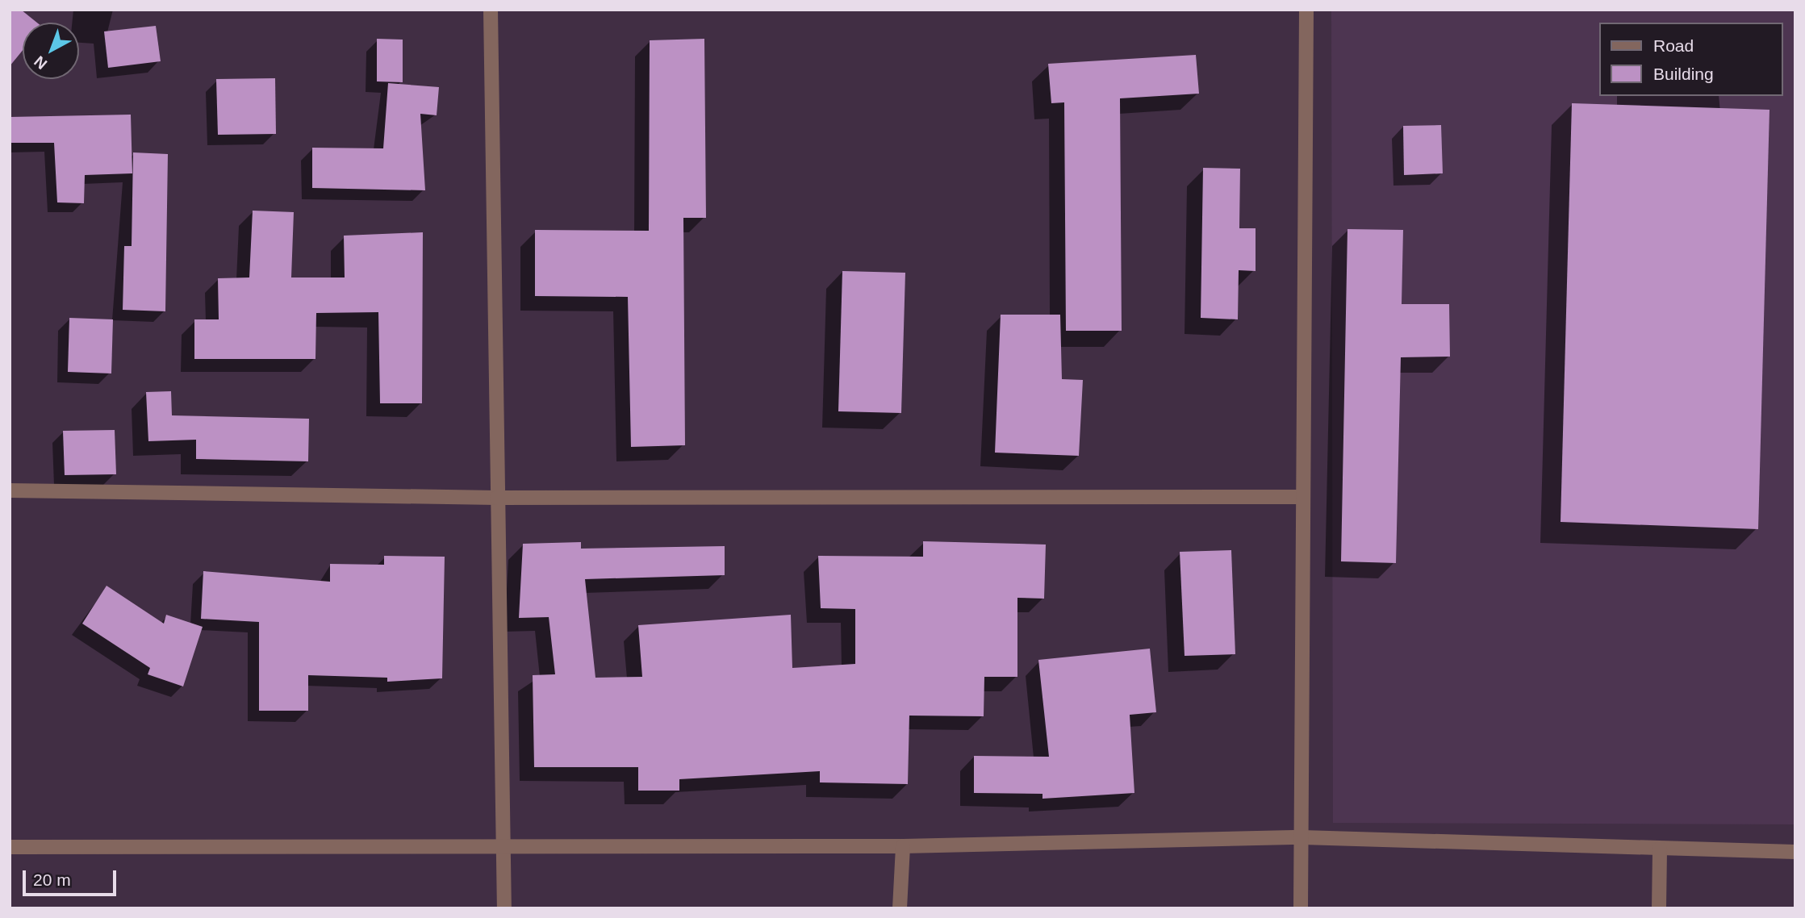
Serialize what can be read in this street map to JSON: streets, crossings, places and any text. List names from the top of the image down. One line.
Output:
{"legend":["Road","Building"],"scale_bar":"20 m","north":"bottom left"}
